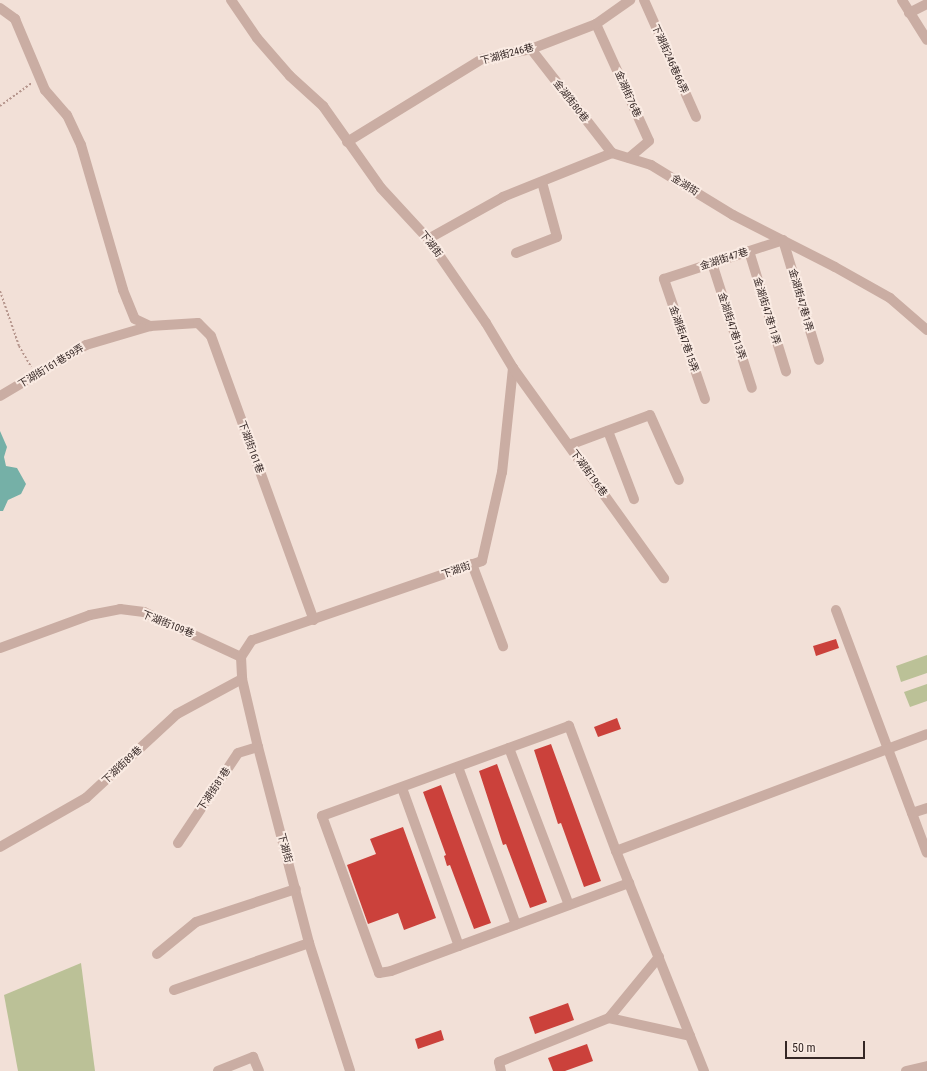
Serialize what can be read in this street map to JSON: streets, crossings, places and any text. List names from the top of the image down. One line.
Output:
{"streets":{"street":["下湖街246巷","下湖街246巷66弄","金湖街76巷","金湖街80巷","金湖街","下湖街","金湖街47巷","金湖街47巷1弄","金湖街47巷11弄","金湖街47巷13弄","金湖街47巷15弄","下湖街161巷59弄","下湖街161巷","下湖街196巷","下湖街109巷","下湖街89巷","下湖街81巷"]},"crossings":[["下湖街246巷","金湖街76巷"],["下湖街246巷","金湖街80巷"],["下湖街246巷","下湖街"],["金湖街76巷","金湖街"],["金湖街80巷","金湖街"],["金湖街","金湖街47巷"],["金湖街","金湖街47巷1弄"],["下湖街","下湖街161巷"],["下湖街","下湖街196巷"],["下湖街","下湖街109巷"],["下湖街","下湖街89巷"],["下湖街","下湖街81巷"],["金湖街47巷","金湖街47巷1弄"],["金湖街47巷","金湖街47巷11弄"],["金湖街47巷","金湖街47巷13弄"],["金湖街47巷","金湖街47巷15弄"],["下湖街161巷59弄","下湖街161巷"]],"scale_bar":"50 m"}
